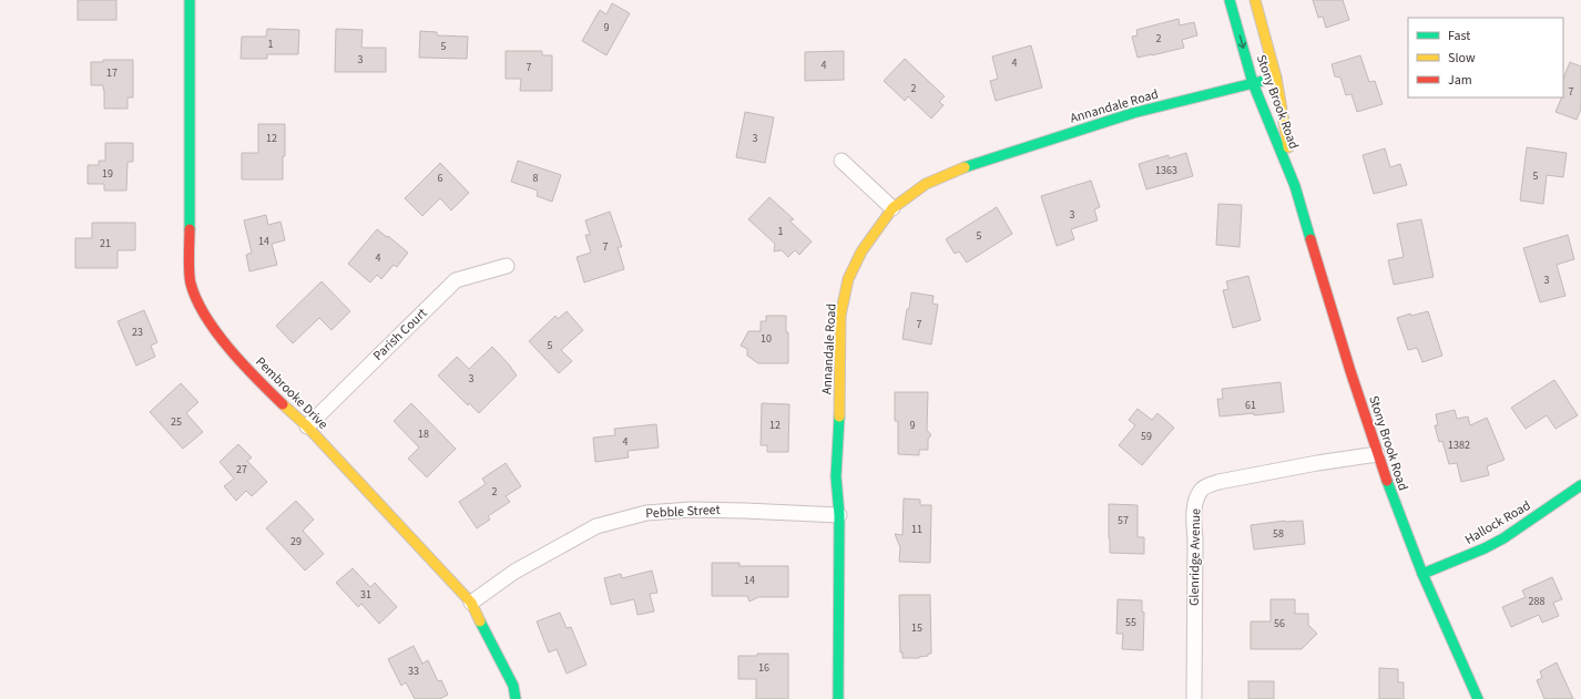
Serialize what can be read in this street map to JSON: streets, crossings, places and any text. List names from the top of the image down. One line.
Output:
{"streets":{"street":["Stony Brook Road","Annandale Road","Parish Court","Pembrooke Drive","Pebble Street","Hallock Road","Glenridge Avenue"]},"crossings":[["Stony Brook Road","Annandale Road"],["Stony Brook Road","Hallock Road"],["Stony Brook Road","Glenridge Avenue"],["Annandale Road","Pebble Street"],["Parish Court","Pembrooke Drive"],["Pembrooke Drive","Pebble Street"]],"house_numbers":["9","2","1","5","3","4","4","7","17","2","7","12","3","1363","19","5","6","8","3","1","5","14","21","7","4","3","7","23","10","5","3","61","25","12","9","18","59","4","1382","27","2","57","11","58","29","14","31","288","55","56","15","16","33"],"legend":["Fast","Slow","Jam"]}
